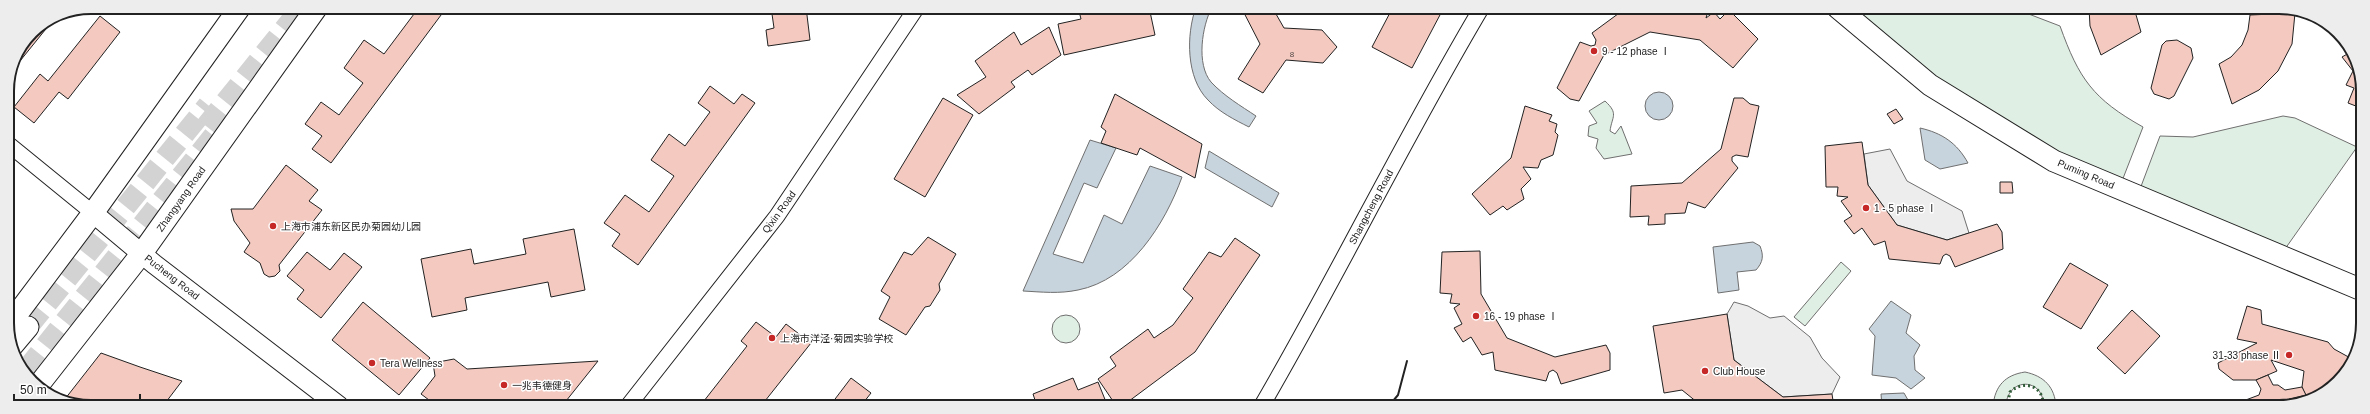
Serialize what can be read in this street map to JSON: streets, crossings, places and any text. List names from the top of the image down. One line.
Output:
{"streets":{"main road":["Puming Road","Zhangyang Road"],"street":["Shangcheng Road","Qixin Road","Pucheng Road"]},"crossings":[["Zhangyang Road","Pucheng Road"]],"places":["9 - 12 phase Ⅰ","1 - 5 phase Ⅰ","上海市浦东新区民办菊园幼儿园","16 - 19 phase Ⅰ","上海市洋泾·菊园实验学校","31-33 phase Ⅱ","Tera Wellness","Club House","一兆韦德健身"],"house_numbers":["8"],"scale_bar":"50 m"}
